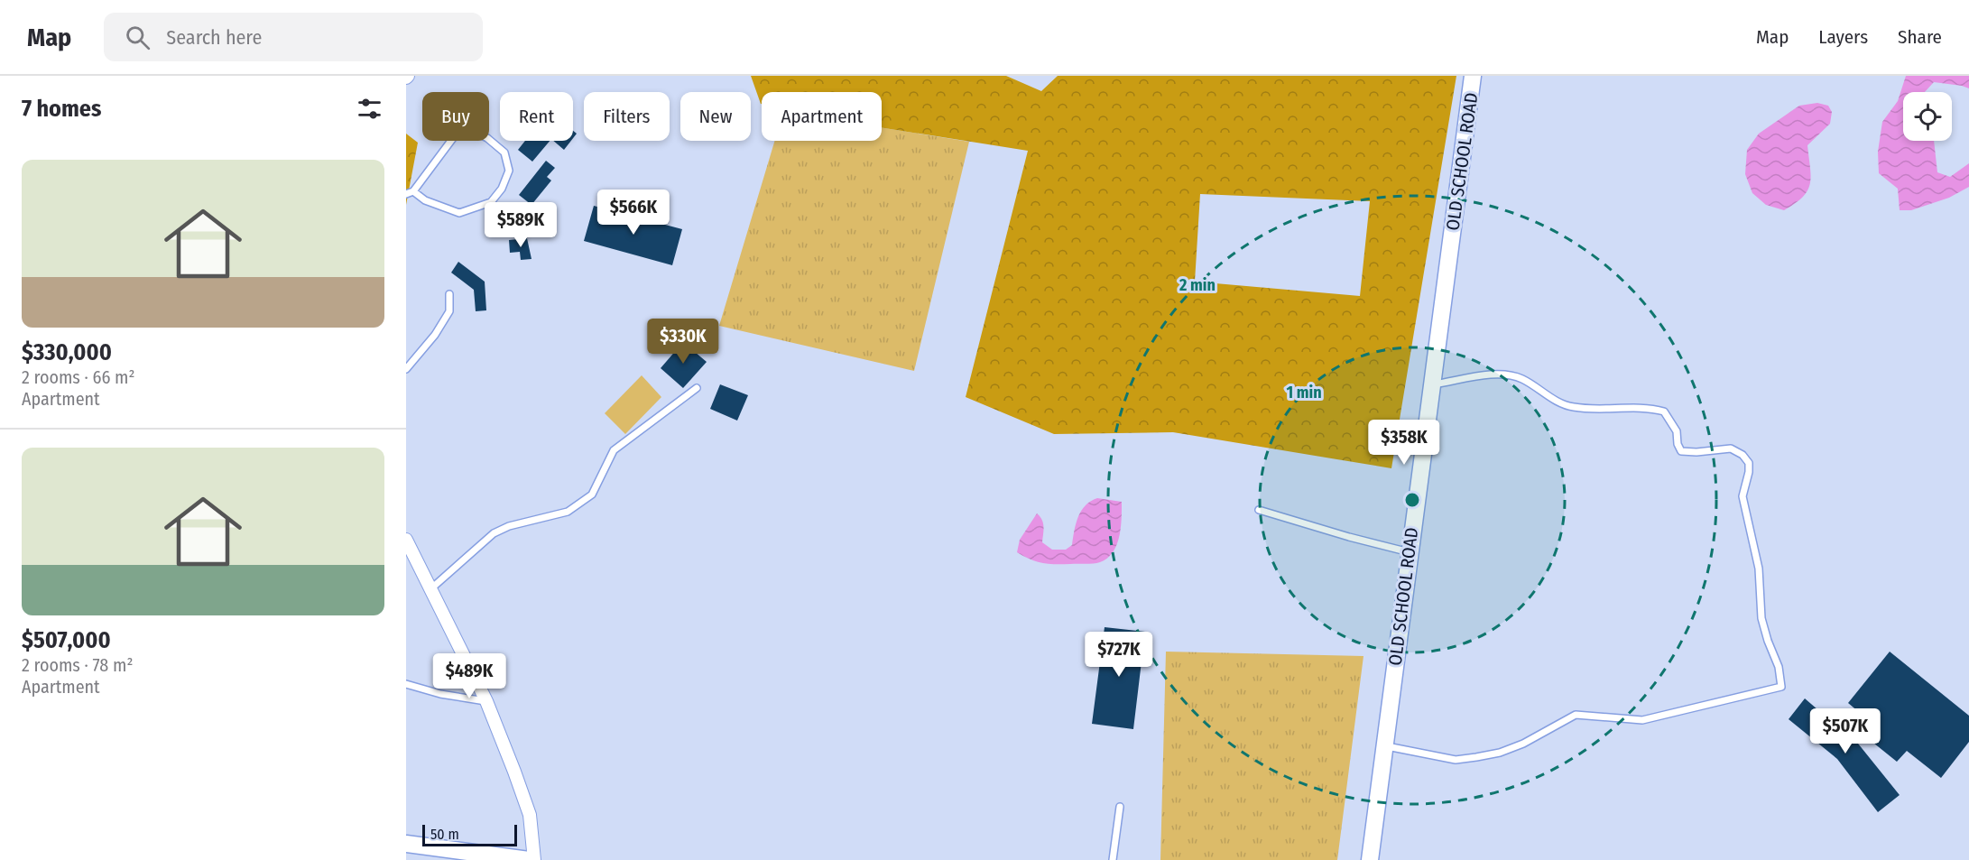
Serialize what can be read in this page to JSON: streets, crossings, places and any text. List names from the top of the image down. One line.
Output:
{"streets":{"street":["OLD SCHOOL ROAD"]},"scale_bar":"50 m","page":{"header":"Map","search":"Search here","nav":["Map","Layers","Share"],"heading":"7 homes","chip":["Buy","Rent","Filters","New","Apartment"],"list":[{"name":"$330,000","note":"2 rooms · 66 m² · Apartment"},{"name":"$507,000","note":"2 rooms · 78 m² · Apartment"}],"price":["$566K","$589K","$330K","$358K","$727K","$489K","$507K"],"scale":"50 m"},"rings":["2 min","1 min"]}
